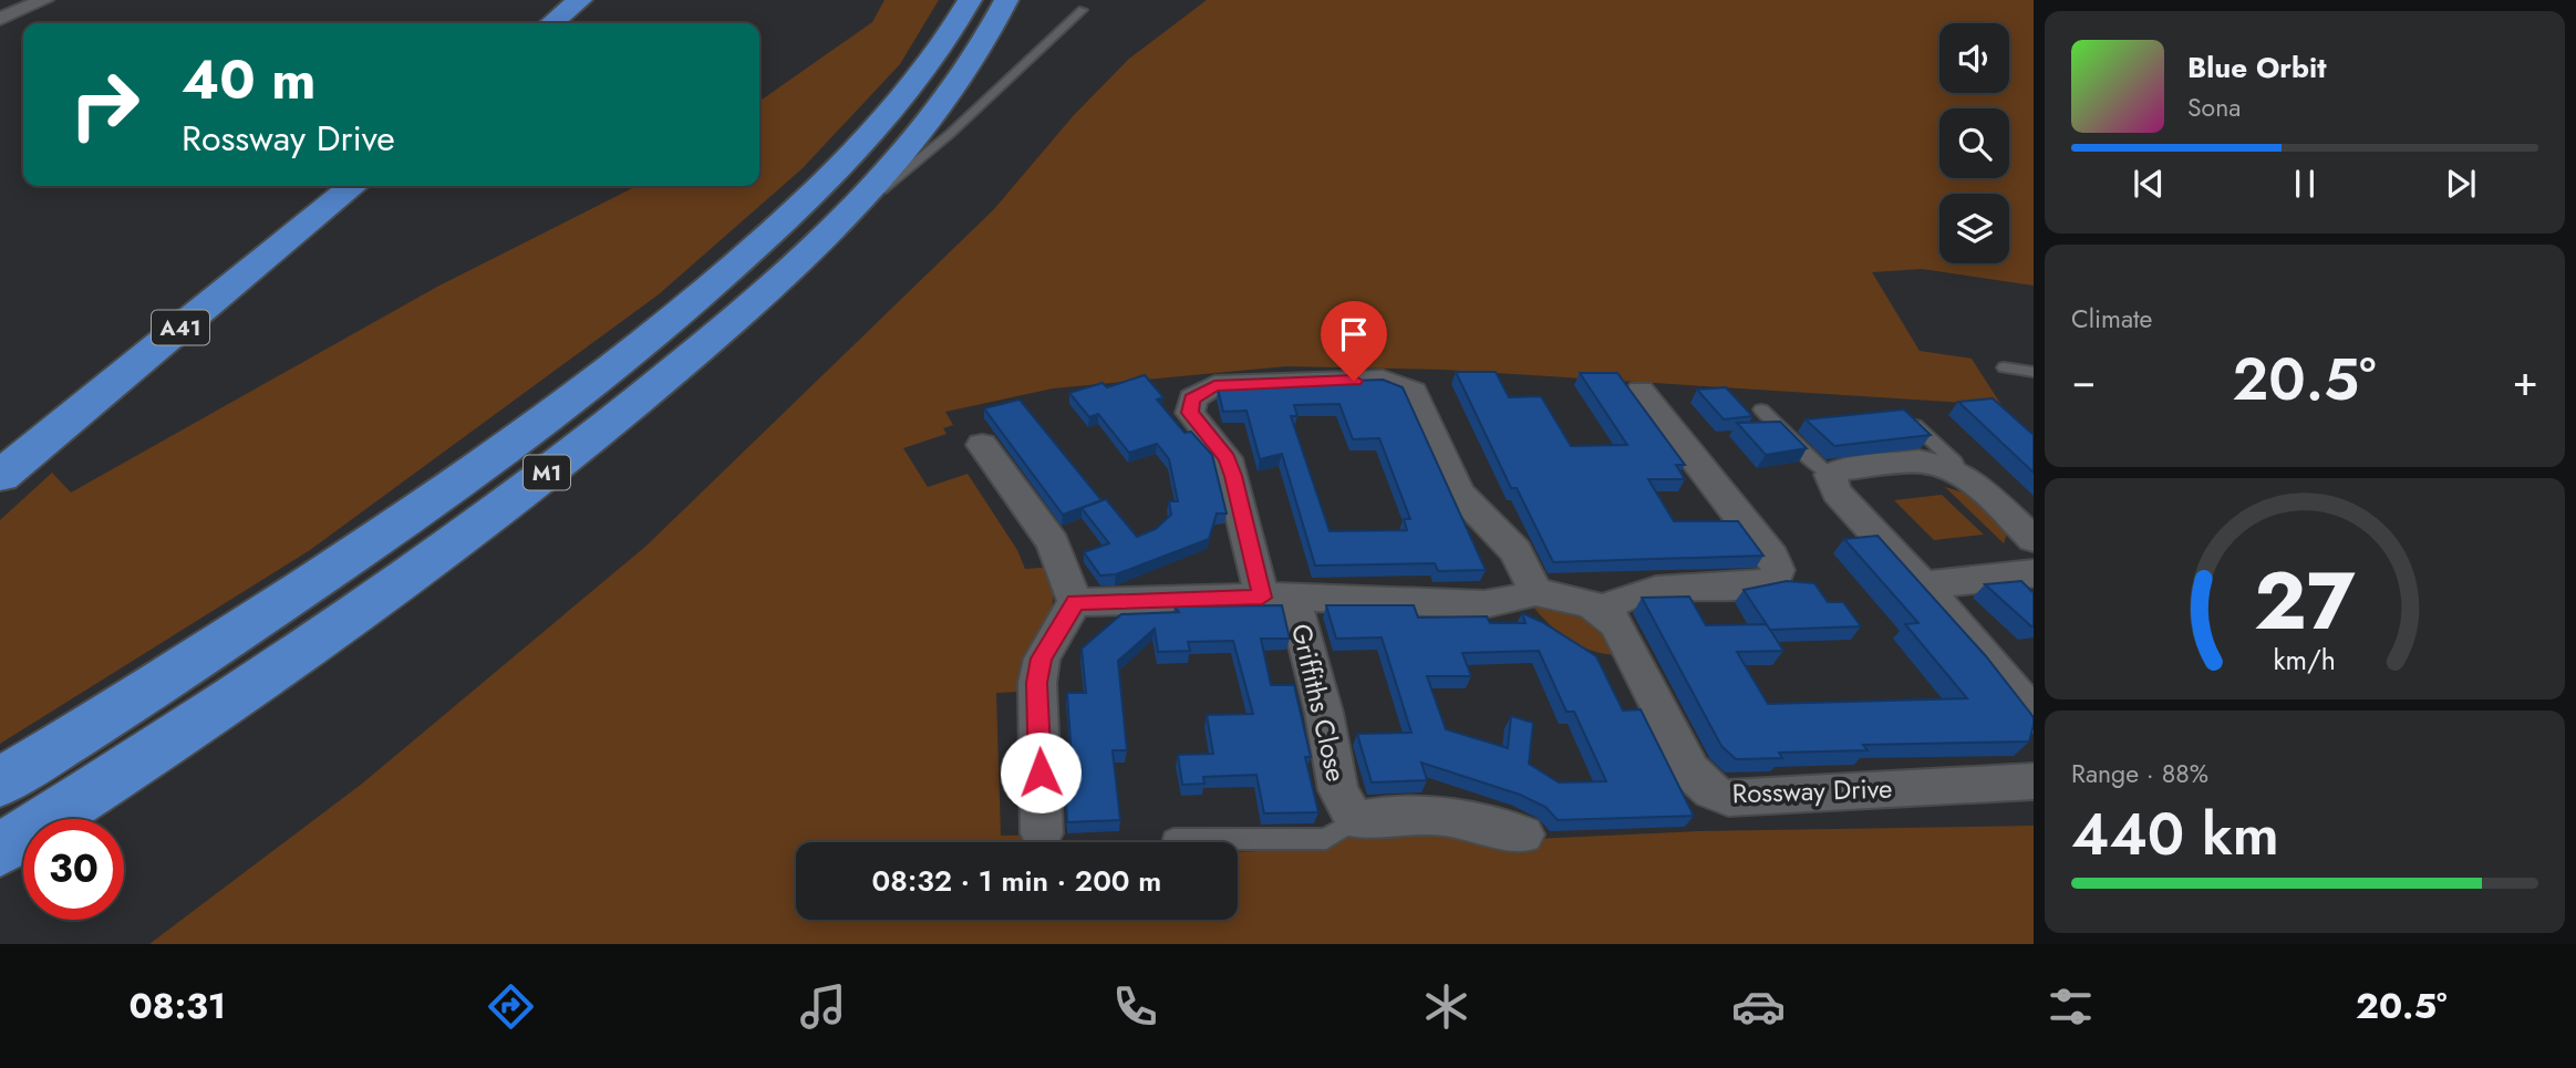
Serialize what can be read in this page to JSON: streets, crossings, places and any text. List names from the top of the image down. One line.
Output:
{"streets":{"highway":["A41","M1"],"street":["Griffiths Close","Rossway Drive"]},"page":{"turn":["40 m","Rossway Drive"],"song":["Blue Orbit","Sona"],"tile":["Climate",["Range · 88%","440 km"]],"heat":["−","20.5°","+"],"limit":"30","trip":"08:32 · 1 min · 200 m","tabs":["08:31","20.5°"],"gauge":["27","km/h"]}}
